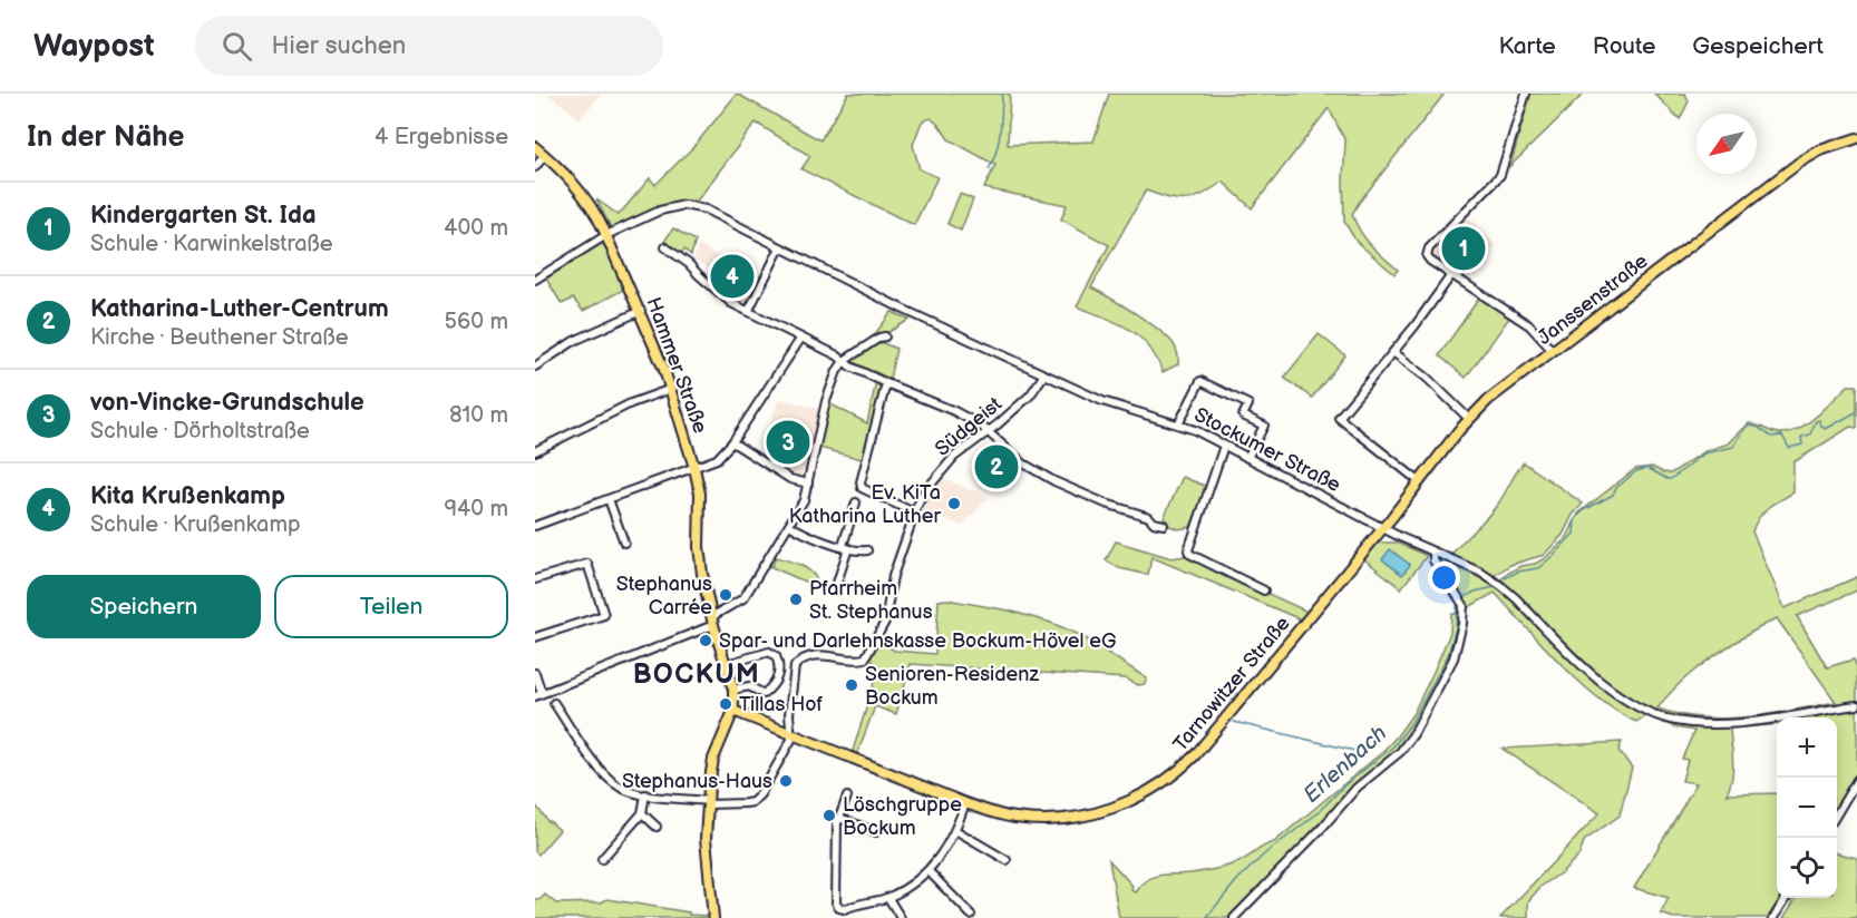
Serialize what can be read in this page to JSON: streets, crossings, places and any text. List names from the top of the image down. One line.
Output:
{"streets":{"main road":["Janssenstraße","Hammer Straße","Tarnowitzer Straße"],"street":["Südgeist","Stockumer Straße"]},"crossings":[["Janssenstraße","Stockumer Straße"],["Janssenstraße","Tarnowitzer Straße"],["Hammer Straße","Stockumer Straße"],["Hammer Straße","Tarnowitzer Straße"],["Südgeist","Stockumer Straße"],["Südgeist","Tarnowitzer Straße"],["Stockumer Straße","Tarnowitzer Straße"]],"districts":["BOCKUM"],"water":["Erlenbach"],"places":["Ev. KiTa Katharina Luther","Stephanus Carrée","Pfarrheim St. Stephanus","Spar- und Darlehnskasse Bockum-Hövel eG","Senioren-Residenz Bockum","Tillas Hof","Stephanus-Haus","Löschgruppe Bockum"],"north":"bottom left","page":{"header":"Waypost","search":"Hier suchen","nav":["Karte","Route","Gespeichert"],"heading":["In der Nähe","4 Ergebnisse"],"list":[{"mark":"1","name":"Kindergarten St. Ida","note":"Schule · Karwinkelstraße","value":"400 m"},{"mark":"2","name":"Katharina-Luther-Centrum","note":"Kirche · Beuthener Straße","value":"560 m"},{"mark":"3","name":"von-Vincke-Grundschule","note":"Schule · Dörholtstraße","value":"810 m"},{"mark":"4","name":"Kita Krußenkamp","note":"Schule · Krußenkamp","value":"940 m"}],"pins":["1","4","3","2"],"buttons":["Speichern","Teilen"],"map_buttons":["+","−"]}}
